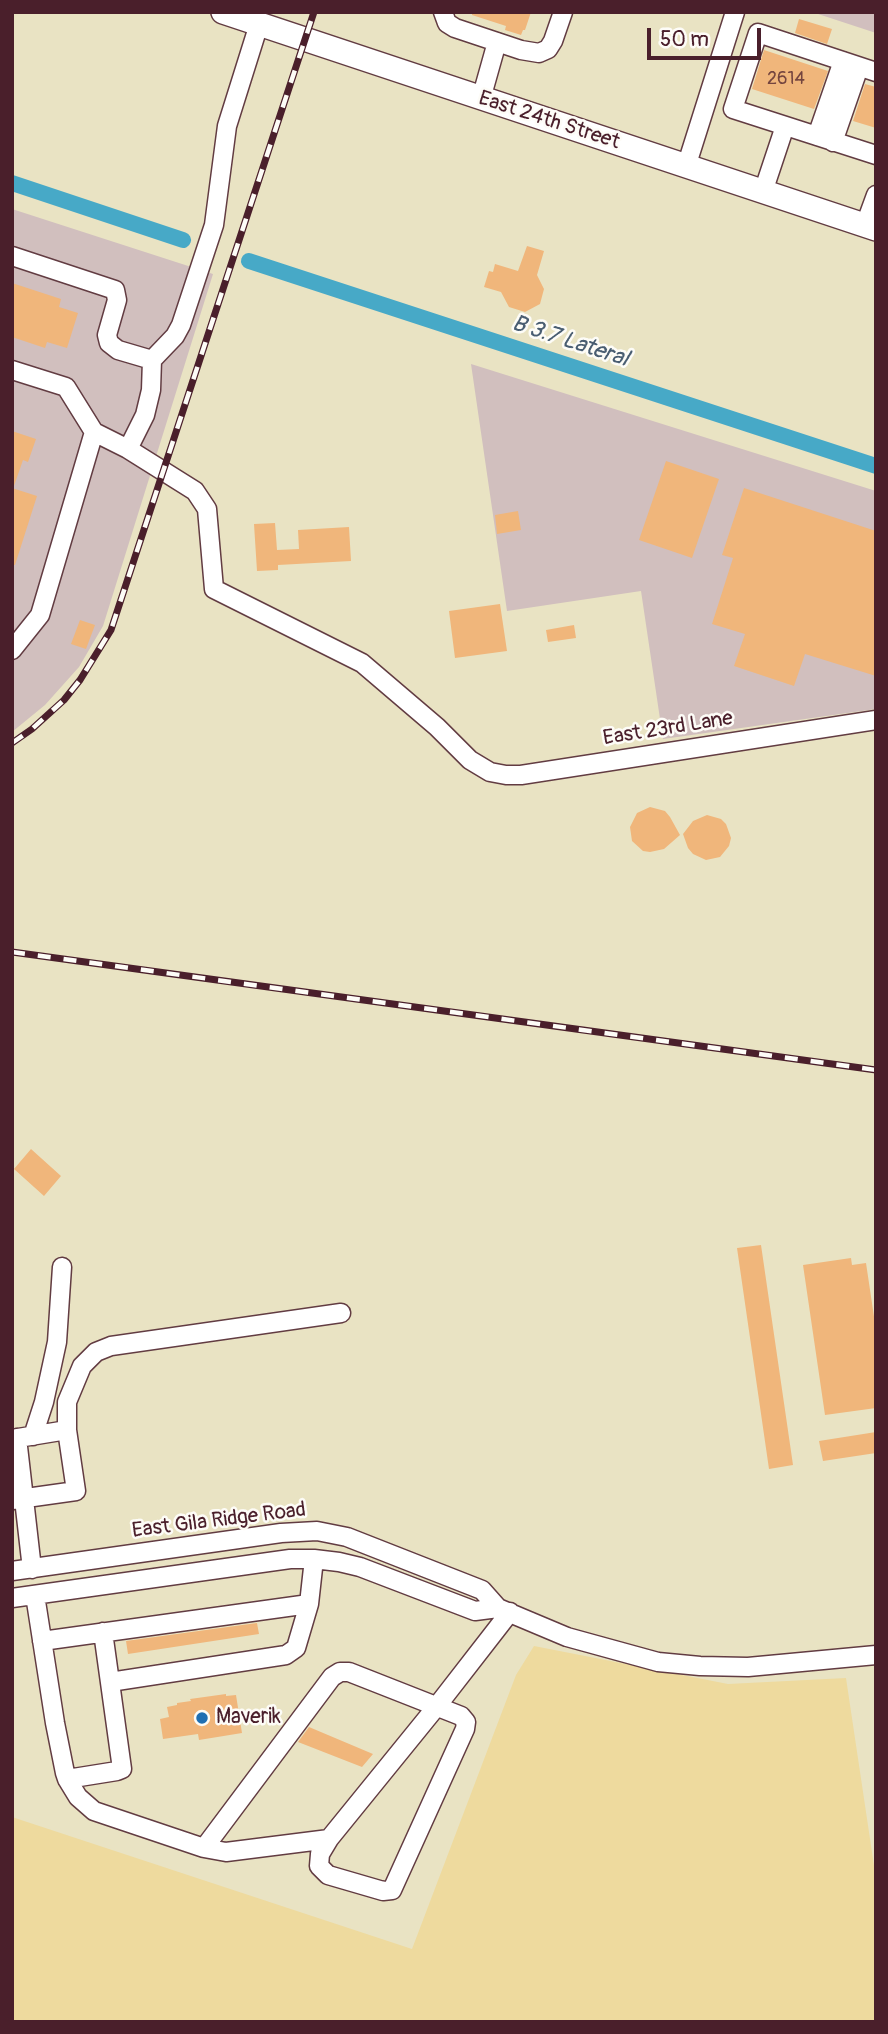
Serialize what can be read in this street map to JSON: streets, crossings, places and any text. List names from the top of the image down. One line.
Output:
{"streets":{"main road":["East 24th Street"],"street":["East 23rd Lane","East Gila Ridge Road"]},"water":["B 3.7 Lateral"],"places":["Maverik"],"house_numbers":["2614"],"scale_bar":"50 m"}
